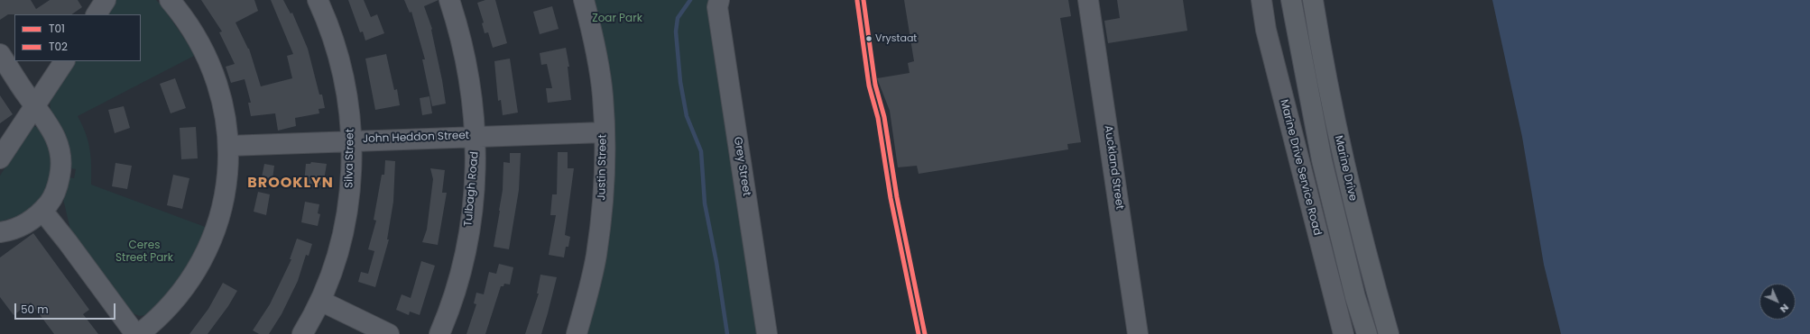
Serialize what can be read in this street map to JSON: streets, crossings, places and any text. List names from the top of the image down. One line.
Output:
{"streets":{"main road":["Marine Drive"],"street":["John Heddon Street","Silva Street","Grey Street","Justin Street","Auckland Street","Marine Drive Service Road","Tulbagh Road"]},"crossings":[["John Heddon Street","Silva Street"],["John Heddon Street","Justin Street"],["John Heddon Street","Tulbagh Road"]],"districts":["BROOKLYN"],"parks":["Zoar Park","Ceres Street Park"],"places":["Vrystaat"],"lines":["transit line T01","transit line T02"],"legend":["T01","T02"],"scale_bar":"50 m","north":"bottom right"}
